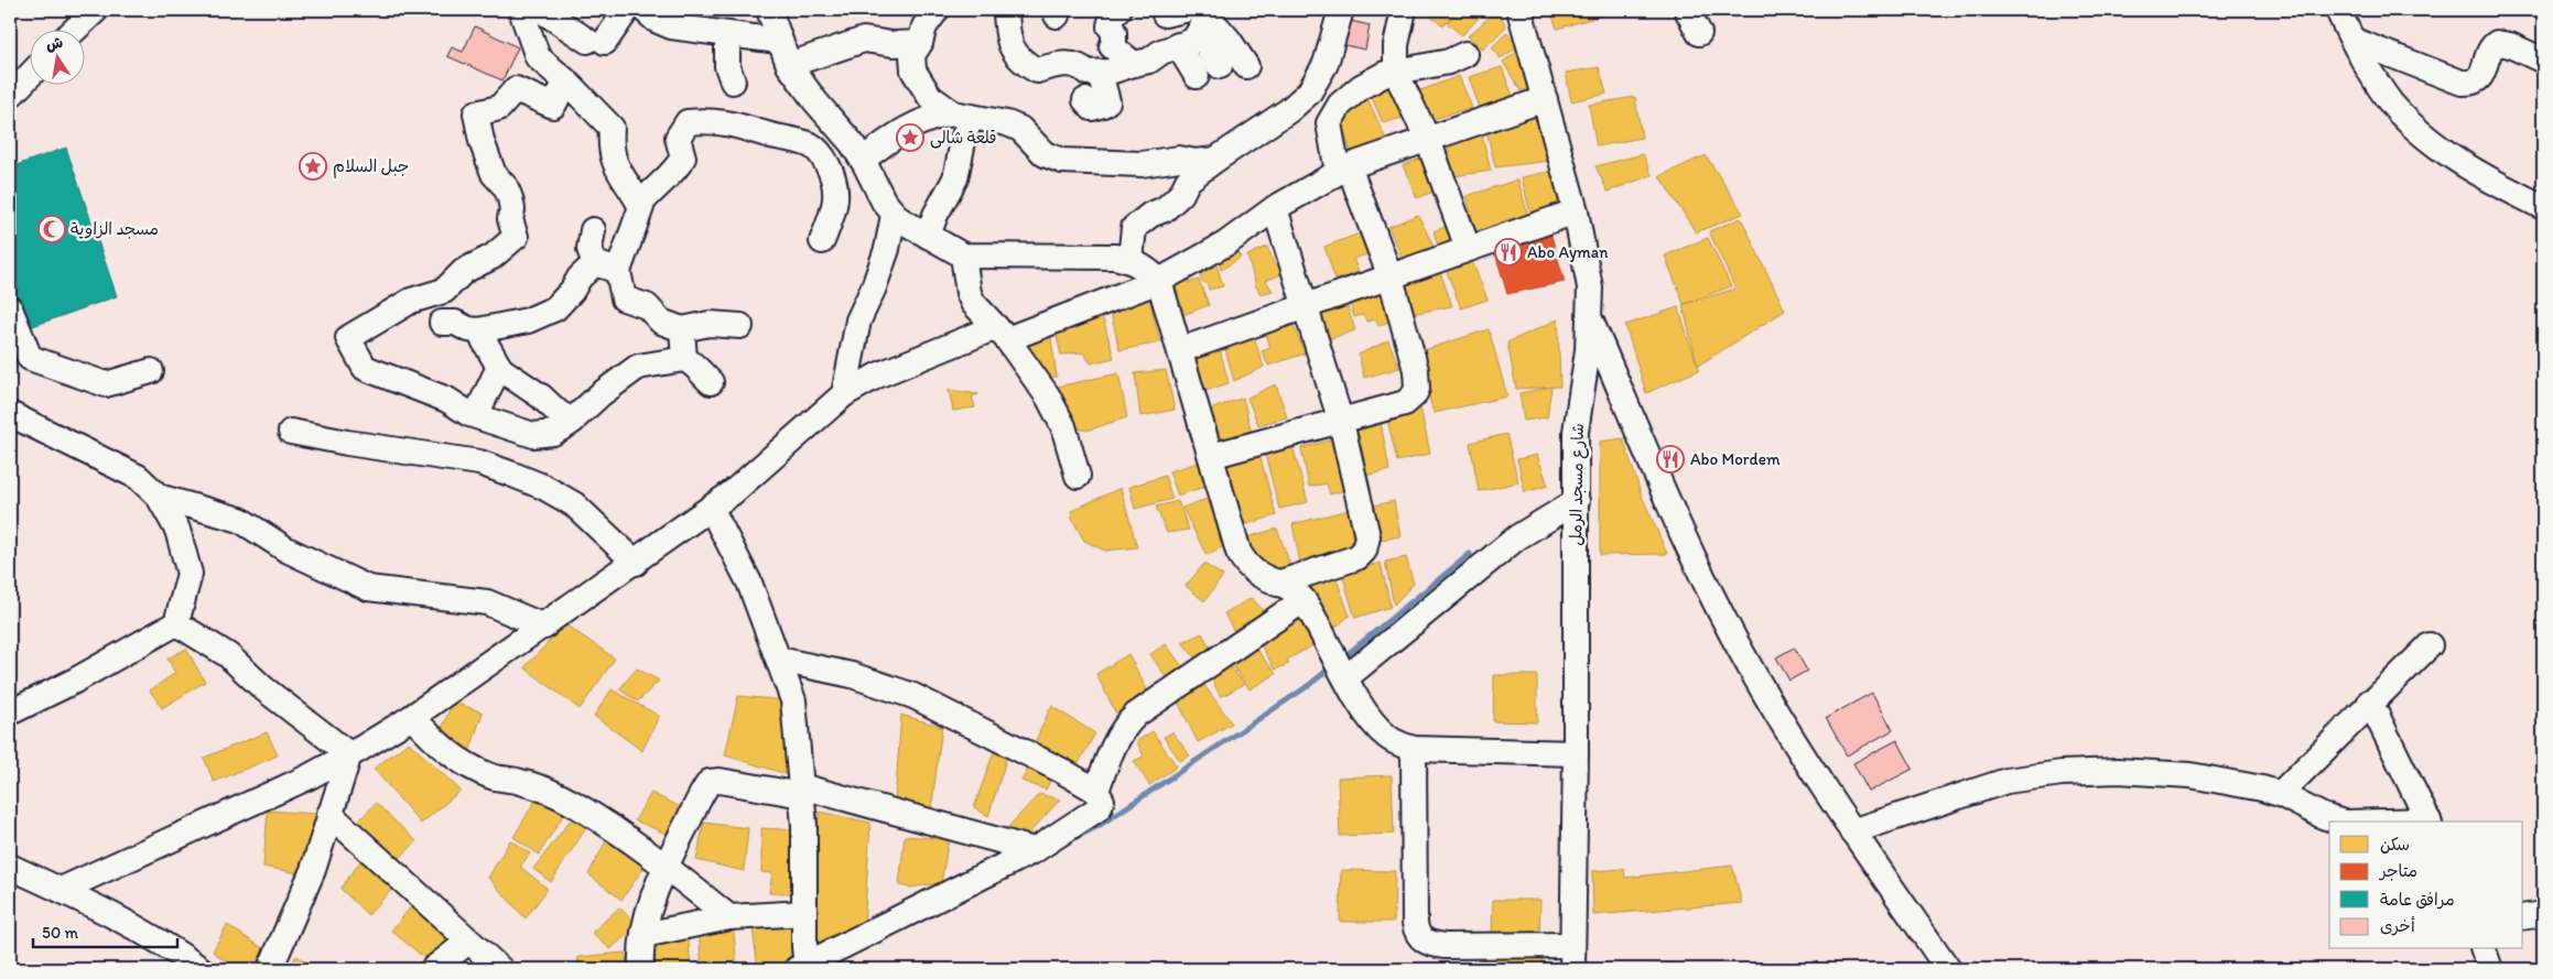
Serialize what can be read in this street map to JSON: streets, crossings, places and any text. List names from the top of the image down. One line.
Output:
{"streets":{"street":["شارع مسجد الرمل"]},"places":{"place":["قلعة شالى","جبل السلام"],"mosque":["مسجد الزاوية"],"restaurant":["Abo Ayman","Abo Mordem"]},"legend":["سكن","متاجر","مرافق عامة","أخرى"],"scale_bar":"50 m","north":"top"}
